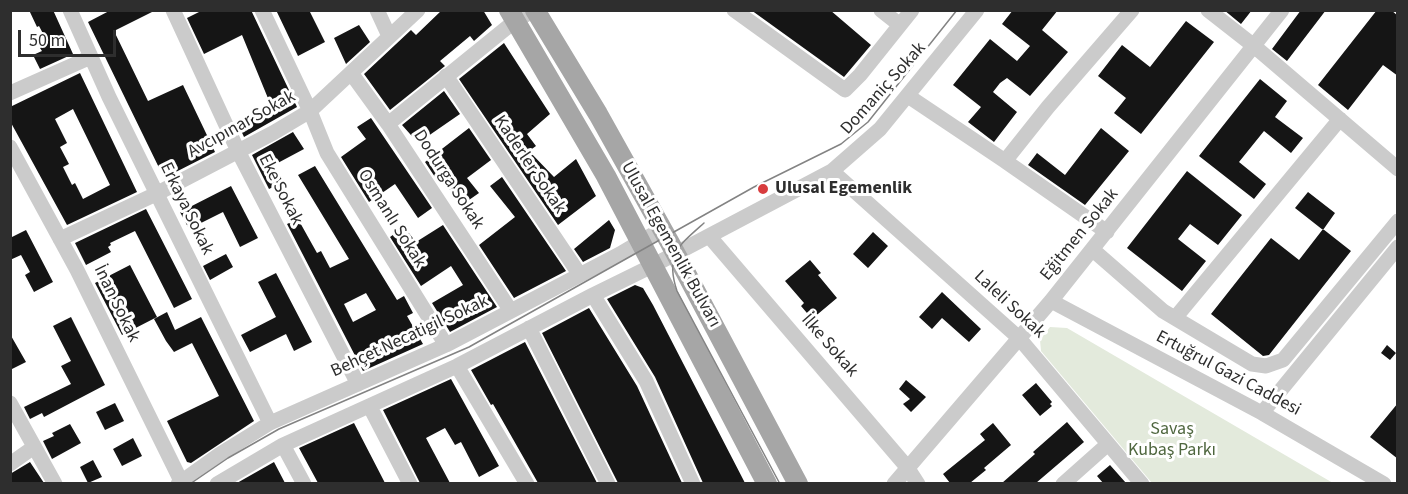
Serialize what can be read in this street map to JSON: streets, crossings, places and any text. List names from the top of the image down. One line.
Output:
{"streets":{"main road":["Ulusal Egemenlik Bulvarı"],"street":["Domaniç Sokak","Avcıpınar Sokak","Kaderler Sokak","Dodurga Sokak","Eke Sokak","Erkaya Sokak","Osmanlı Sokak","Eğitmen Sokak","İnan Sokak","Laleli Sokak","Behçet Necatigil Sokak","İlke Sokak","Ertuğrul Gazi Caddesi"]},"crossings":[["Domaniç Sokak","Ulusal Egemenlik Bulvarı"],["Domaniç Sokak","Laleli Sokak"],["Domaniç Sokak","İlke Sokak"],["Avcıpınar Sokak","Dodurga Sokak"],["Avcıpınar Sokak","Eke Sokak"],["Avcıpınar Sokak","Erkaya Sokak"],["Avcıpınar Sokak","Osmanlı Sokak"],["Avcıpınar Sokak","İnan Sokak"],["Kaderler Sokak","Behçet Necatigil Sokak"],["Dodurga Sokak","Behçet Necatigil Sokak"],["Eke Sokak","Behçet Necatigil Sokak"],["Erkaya Sokak","Behçet Necatigil Sokak"],["Osmanlı Sokak","Behçet Necatigil Sokak"],["Eğitmen Sokak","Laleli Sokak"],["Eğitmen Sokak","İlke Sokak"],["Eğitmen Sokak","Ertuğrul Gazi Caddesi"],["Ulusal Egemenlik Bulvarı","Behçet Necatigil Sokak"],["İnan Sokak","Behçet Necatigil Sokak"]],"parks":["Savaş Kubaş Parkı"],"places":["Ulusal Egemenlik"],"scale_bar":"50 m"}
